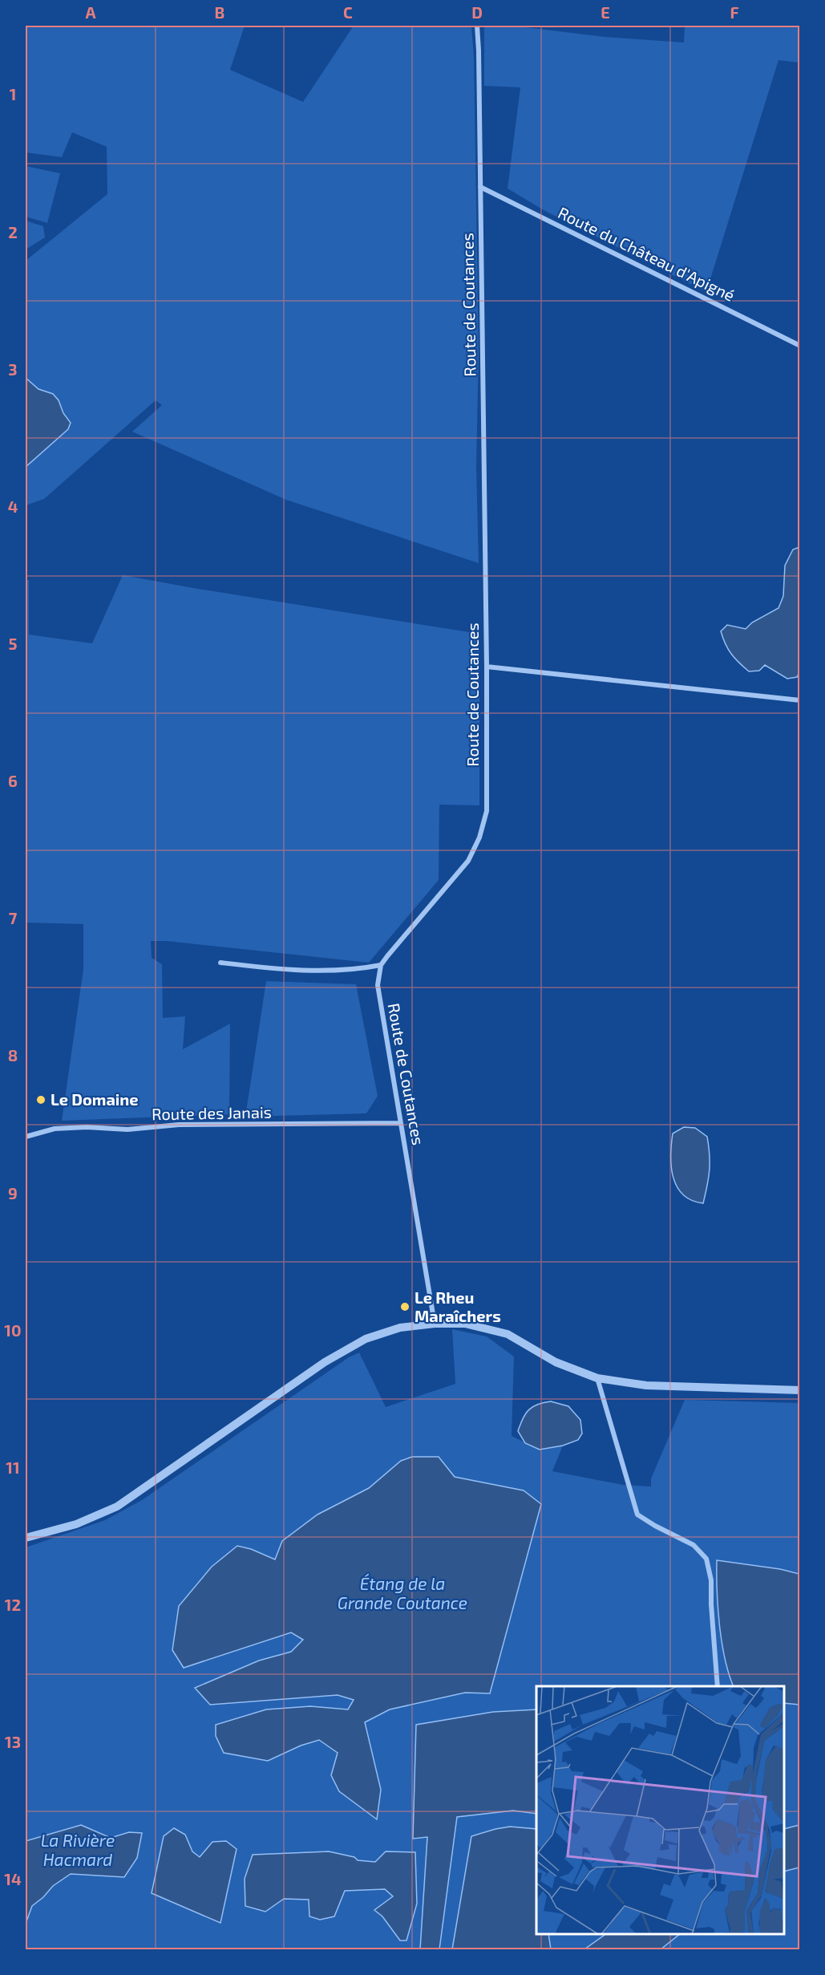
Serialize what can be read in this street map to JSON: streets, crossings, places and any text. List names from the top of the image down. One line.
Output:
{"streets":{"street":["Route du Château d'Apigné","Route de Coutances","Route des Janais"]},"crossings":[["Route du Château d'Apigné","Route de Coutances"],["Route de Coutances","Route des Janais"]],"water":["Étang de la Grande Coutance","La Rivière Hacmard"],"places":["Le Domaine","Le Rheu Maraîchers"],"grid":{"columns":["A","B","C","D","E","F"],"rows":["1","2","3","4","5","6","7","8","9","10","11","12","13","14"]}}
